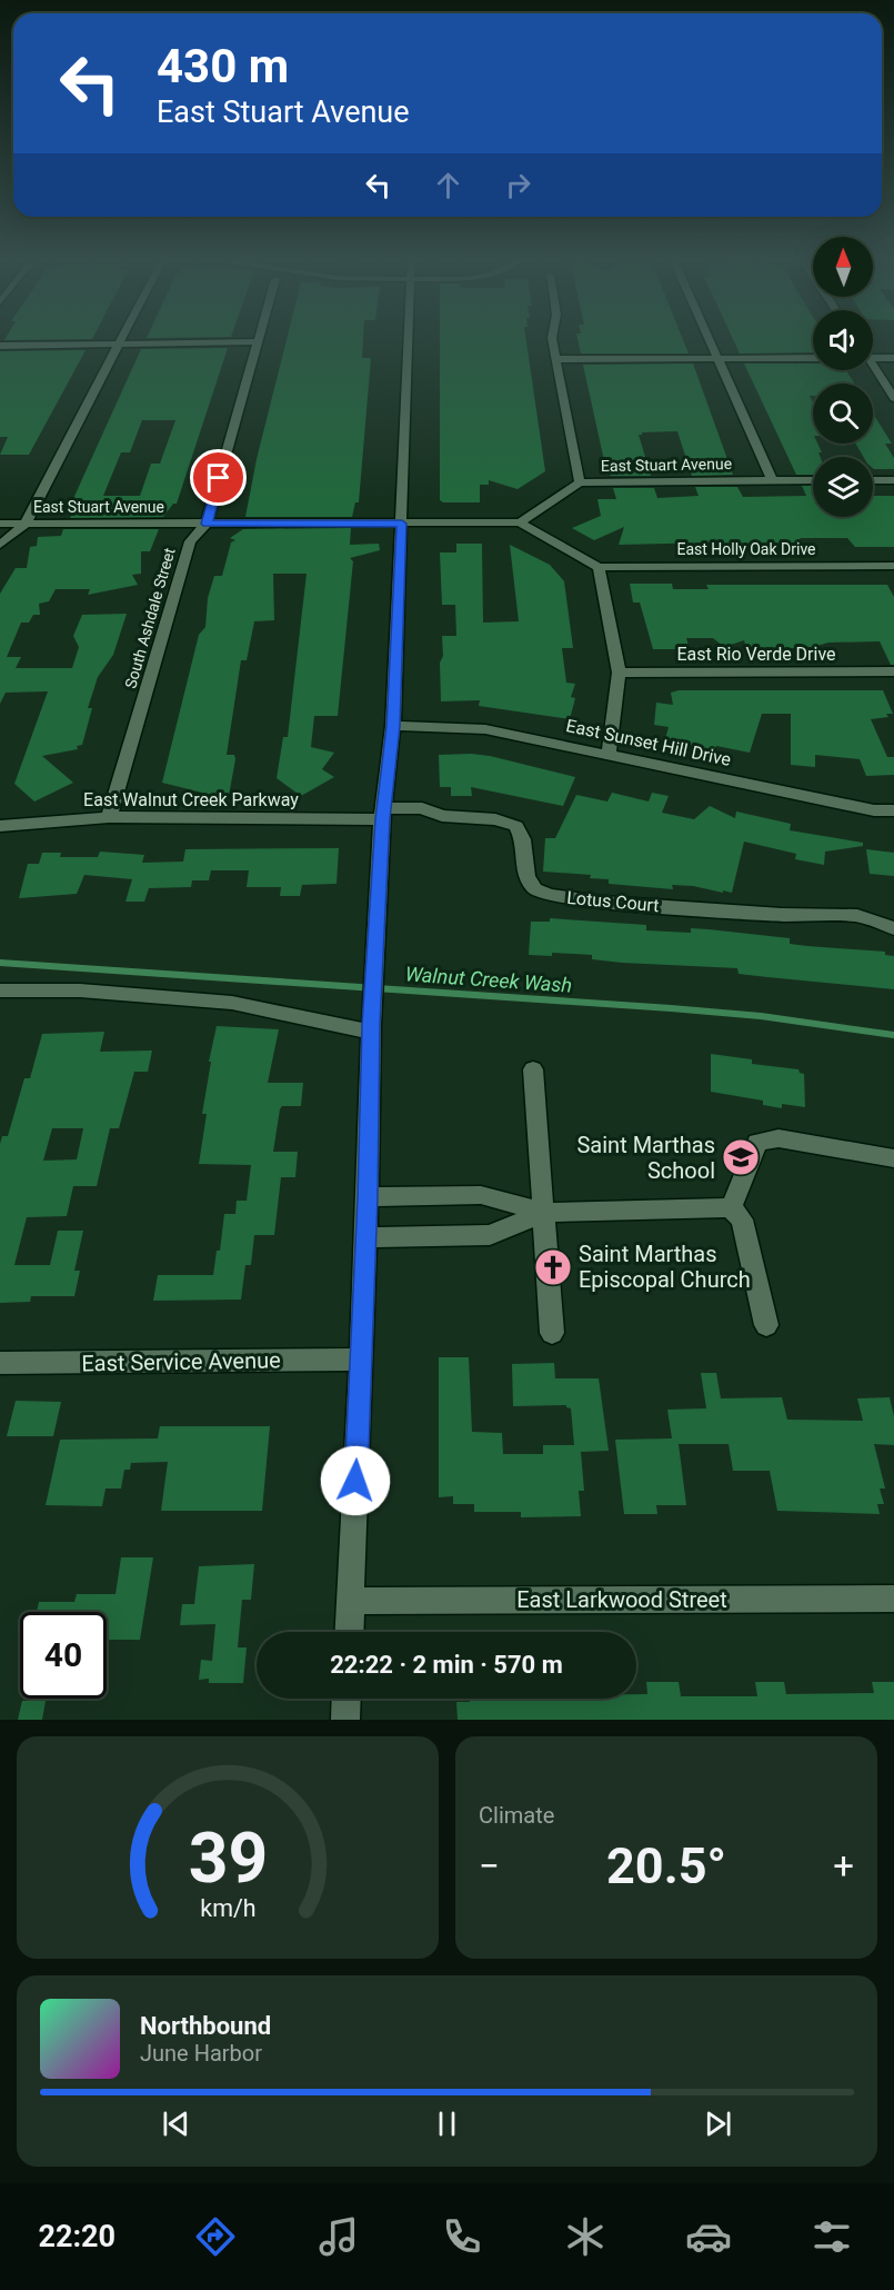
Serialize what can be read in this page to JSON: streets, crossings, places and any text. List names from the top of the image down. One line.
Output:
{"streets":{"street":["East Stuart Avenue","East Holly Oak Drive","South Ashdale Street","East Rio Verde Drive","East Sunset Hill Drive","East Walnut Creek Parkway","Lotus Court","East Service Avenue","East Larkwood Street"]},"crossings":[["East Stuart Avenue","South Ashdale Street"],["South Ashdale Street","East Walnut Creek Parkway"],["East Walnut Creek Parkway","Lotus Court"]],"water":["Walnut Creek Wash"],"places":{"school or university":["Saint Marthas School"],"church":["Saint Marthas Episcopal Church"]},"north":"top","page":{"turn":["430 m","East Stuart Avenue"],"limit":"40","trip":"22:22 · 2 min · 570 m","tile":"Climate","heat":["−","20.5°","+"],"song":["Northbound","June Harbor"],"tabs":"22:20","gauge":["39","km/h"]}}
